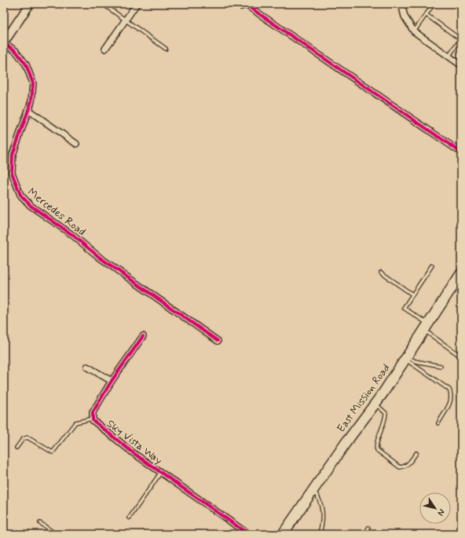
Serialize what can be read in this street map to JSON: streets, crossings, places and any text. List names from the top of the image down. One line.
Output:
{"streets":{"main road":["East Mission Road"],"street":["Mercedes Road","Sky Vista Way"]},"north":"bottom right"}
